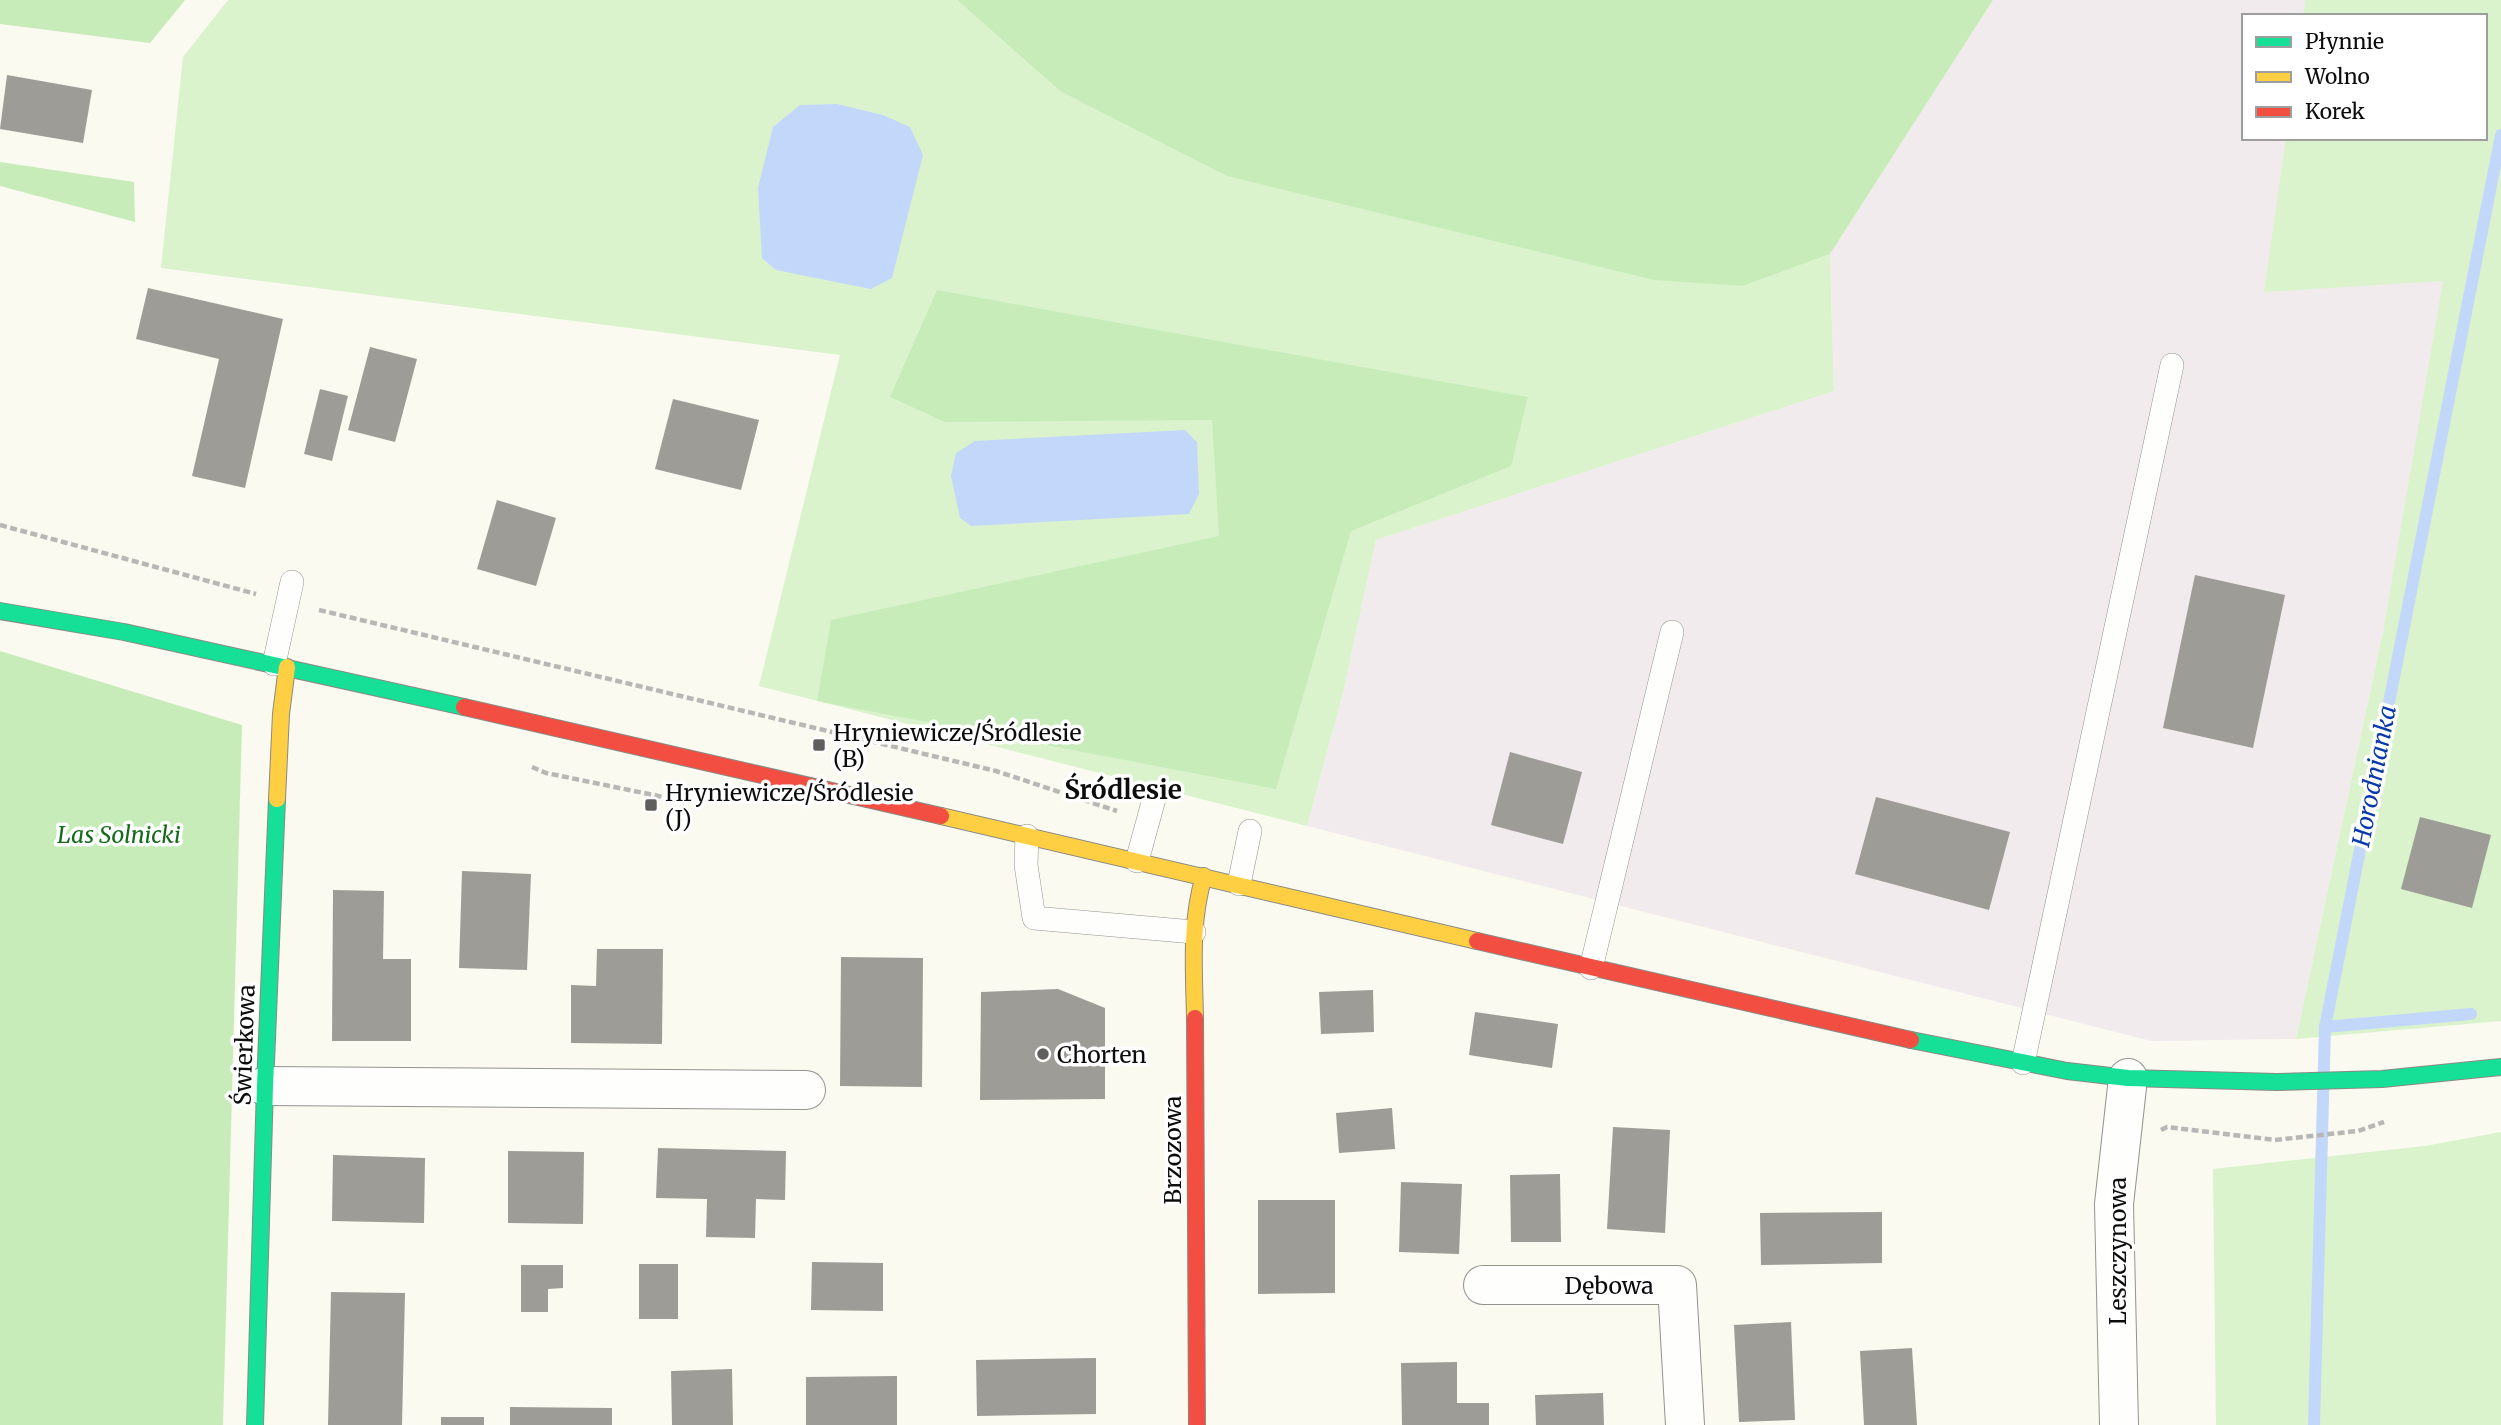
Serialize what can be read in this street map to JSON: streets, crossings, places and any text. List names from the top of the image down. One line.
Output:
{"streets":{"street":["Świerkowa","Brzozowa","Leszczynowa","Dębowa"]},"districts":["Śródlesie"],"water":["Horodnianka"],"parks":["Las Solnicki"],"places":{"transit":["Hryniewicze/Śródlesie (B)","Hryniewicze/Śródlesie (J)"],"other":["Chorten"]},"legend":["Płynnie","Wolno","Korek"]}
